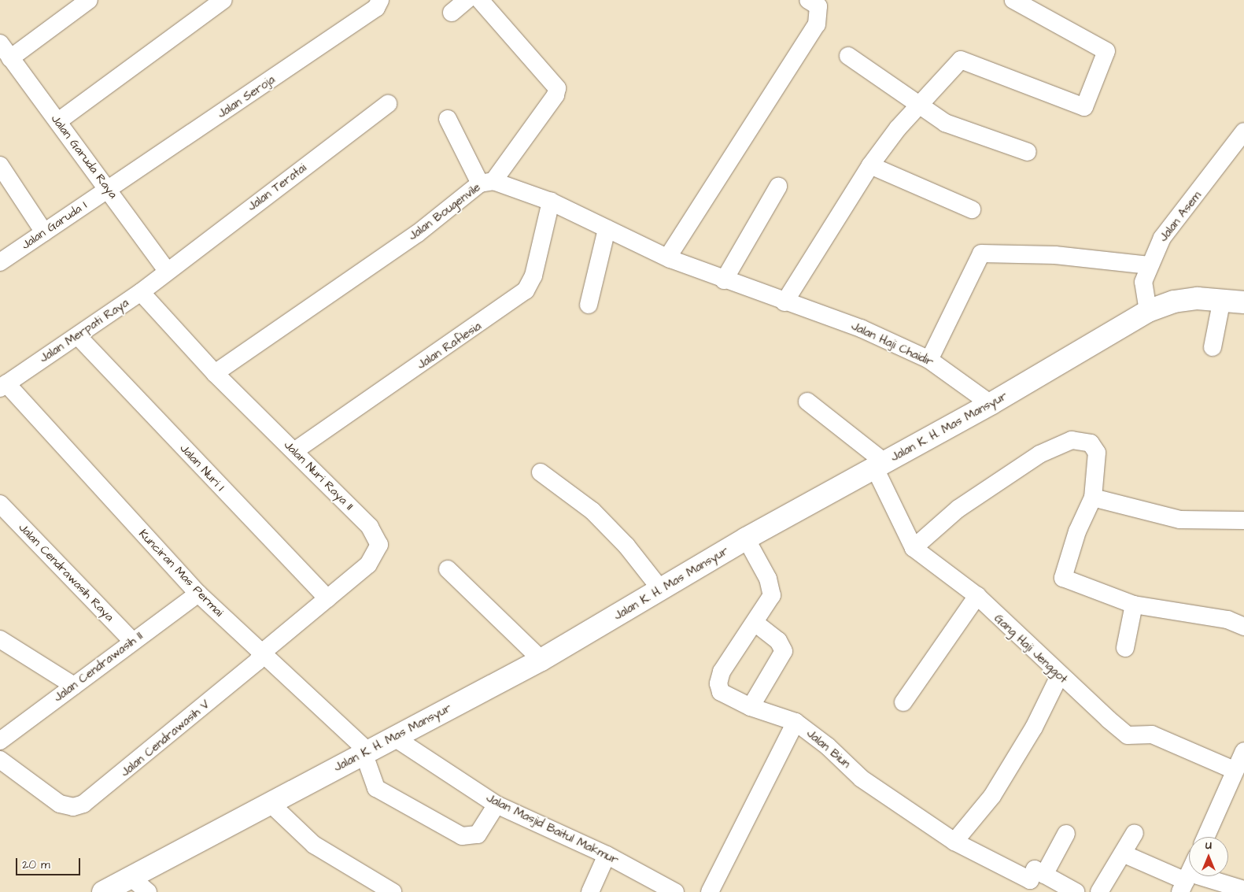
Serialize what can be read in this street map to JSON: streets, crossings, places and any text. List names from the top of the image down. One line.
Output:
{"streets":{"street":["Jalan Seroja","Jalan Garuda Raya","Jalan Teratai","Jalan Bougenvile","Jalan Asem","Jalan Garuda I","Jalan Merpati Raya","Jalan Haji Chaidir","Jalan Raflesia","Jalan K. H. Mas Mansyur","Jalan Nuri I","Jalan Nuri Raya II","Jalan Cendrawasih Raya","Kunciran Mas Permai","Gang Haji Jenggot","Jalan Cendrawasih II","Jalan Cendrawasih V","Jalan Biun","Jalan Masjid Baitul Makmur"]},"crossings":[["Jalan Seroja","Jalan Garuda Raya"],["Jalan Seroja","Jalan Garuda I"],["Jalan Garuda Raya","Jalan Teratai"],["Jalan Garuda Raya","Jalan Garuda I"],["Jalan Garuda Raya","Jalan Merpati Raya"],["Jalan Teratai","Jalan Merpati Raya"],["Jalan Bougenvile","Jalan Haji Chaidir"],["Jalan Bougenvile","Jalan Raflesia"],["Jalan Bougenvile","Jalan Nuri Raya II"],["Jalan Asem","Jalan K. H. Mas Mansyur"],["Jalan Merpati Raya","Jalan Nuri I"],["Jalan Merpati Raya","Jalan Nuri Raya II"],["Jalan Merpati Raya","Kunciran Mas Permai"],["Jalan Haji Chaidir","Jalan K. H. Mas Mansyur"],["Jalan Raflesia","Jalan Nuri Raya II"],["Jalan K. H. Mas Mansyur","Kunciran Mas Permai"],["Jalan K. H. Mas Mansyur","Gang Haji Jenggot"],["Jalan K. H. Mas Mansyur","Jalan Biun"],["Jalan K. H. Mas Mansyur","Jalan Masjid Baitul Makmur"],["Jalan Nuri I","Jalan Nuri Raya II"],["Jalan Nuri Raya II","Kunciran Mas Permai"],["Jalan Nuri Raya II","Jalan Cendrawasih V"],["Jalan Cendrawasih Raya","Jalan Cendrawasih II"],["Kunciran Mas Permai","Jalan Cendrawasih II"],["Kunciran Mas Permai","Jalan Cendrawasih V"]],"scale_bar":"20 m","north":"top"}
